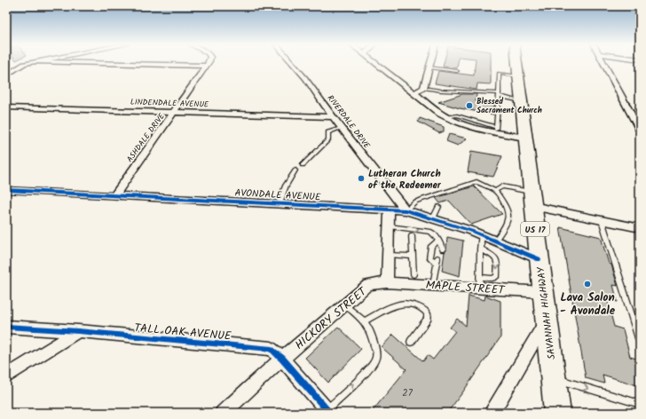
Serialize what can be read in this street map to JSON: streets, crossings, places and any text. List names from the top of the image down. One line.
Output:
{"streets":{"highway":["US 17","SAVANNAH HIGHWAY"],"street":["LINDENDALE AVENUE","RIVERDALE DRIVE","ASHDALE DRIVE","AVONDALE AVENUE","MAPLE STREET","HICKORY STREET","TALL OAK AVENUE"]},"crossings":[["LINDENDALE AVENUE","RIVERDALE DRIVE"],["LINDENDALE AVENUE","ASHDALE DRIVE"],["RIVERDALE DRIVE","AVONDALE AVENUE"],["ASHDALE DRIVE","AVONDALE AVENUE"],["AVONDALE AVENUE","SAVANNAH HIGHWAY"],["MAPLE STREET","SAVANNAH HIGHWAY"],["MAPLE STREET","HICKORY STREET"],["HICKORY STREET","TALL OAK AVENUE"]],"places":["Blessed Sacrament Church","Lutheran Church of the Redeemer","Lava Salon - Avondale"],"house_numbers":["27"]}
